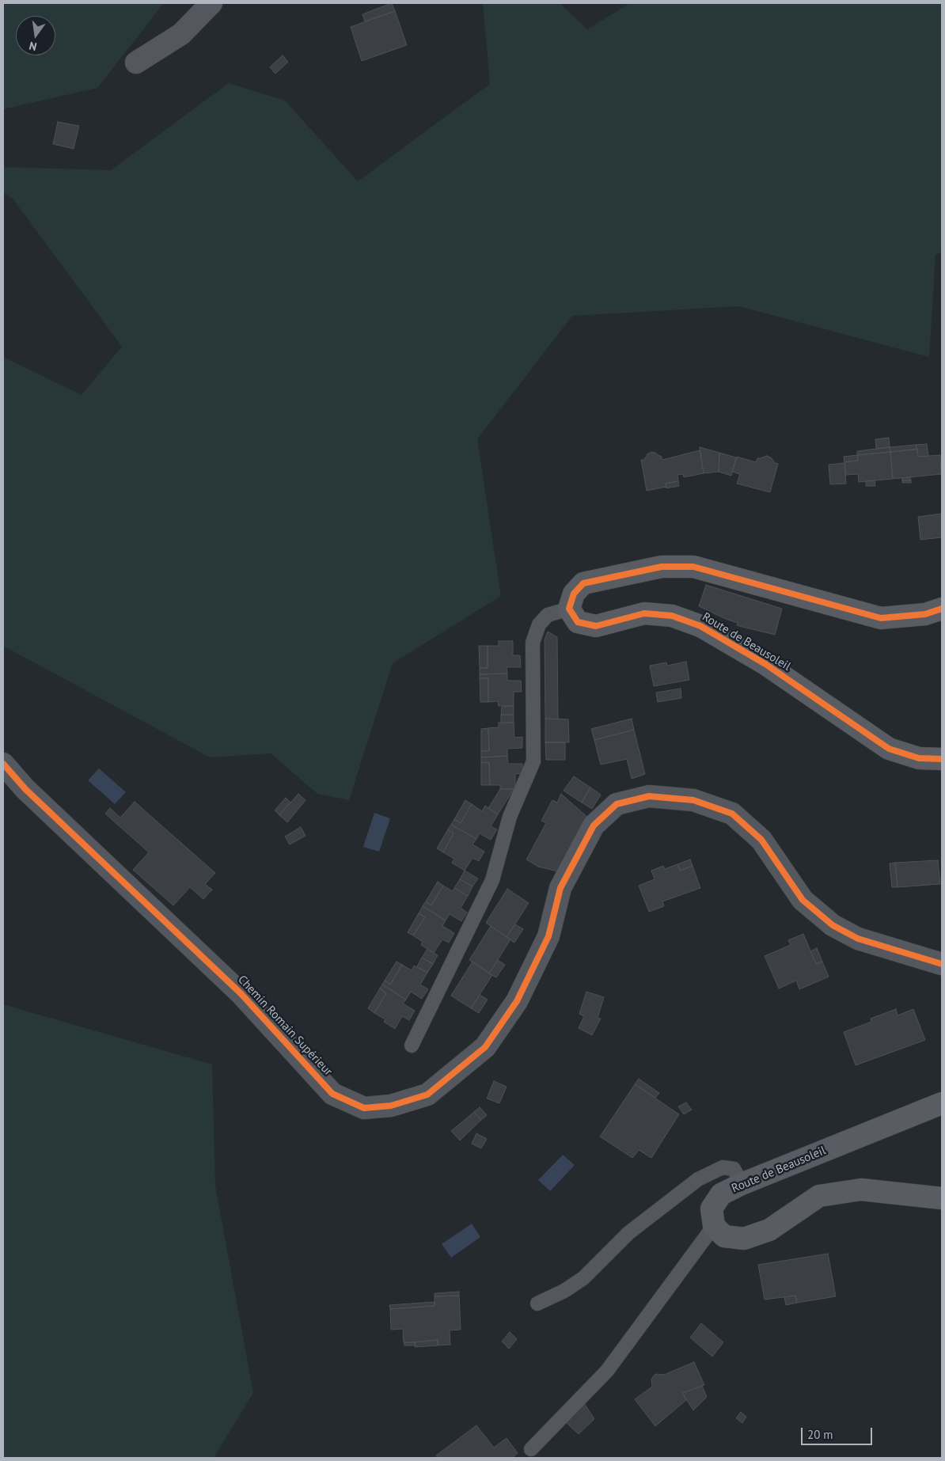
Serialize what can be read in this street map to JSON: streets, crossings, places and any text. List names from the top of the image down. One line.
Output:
{"streets":{"street":["Route de Beausoleil","Chemin Romain Supérieur"]},"scale_bar":"20 m","north":"bottom"}
